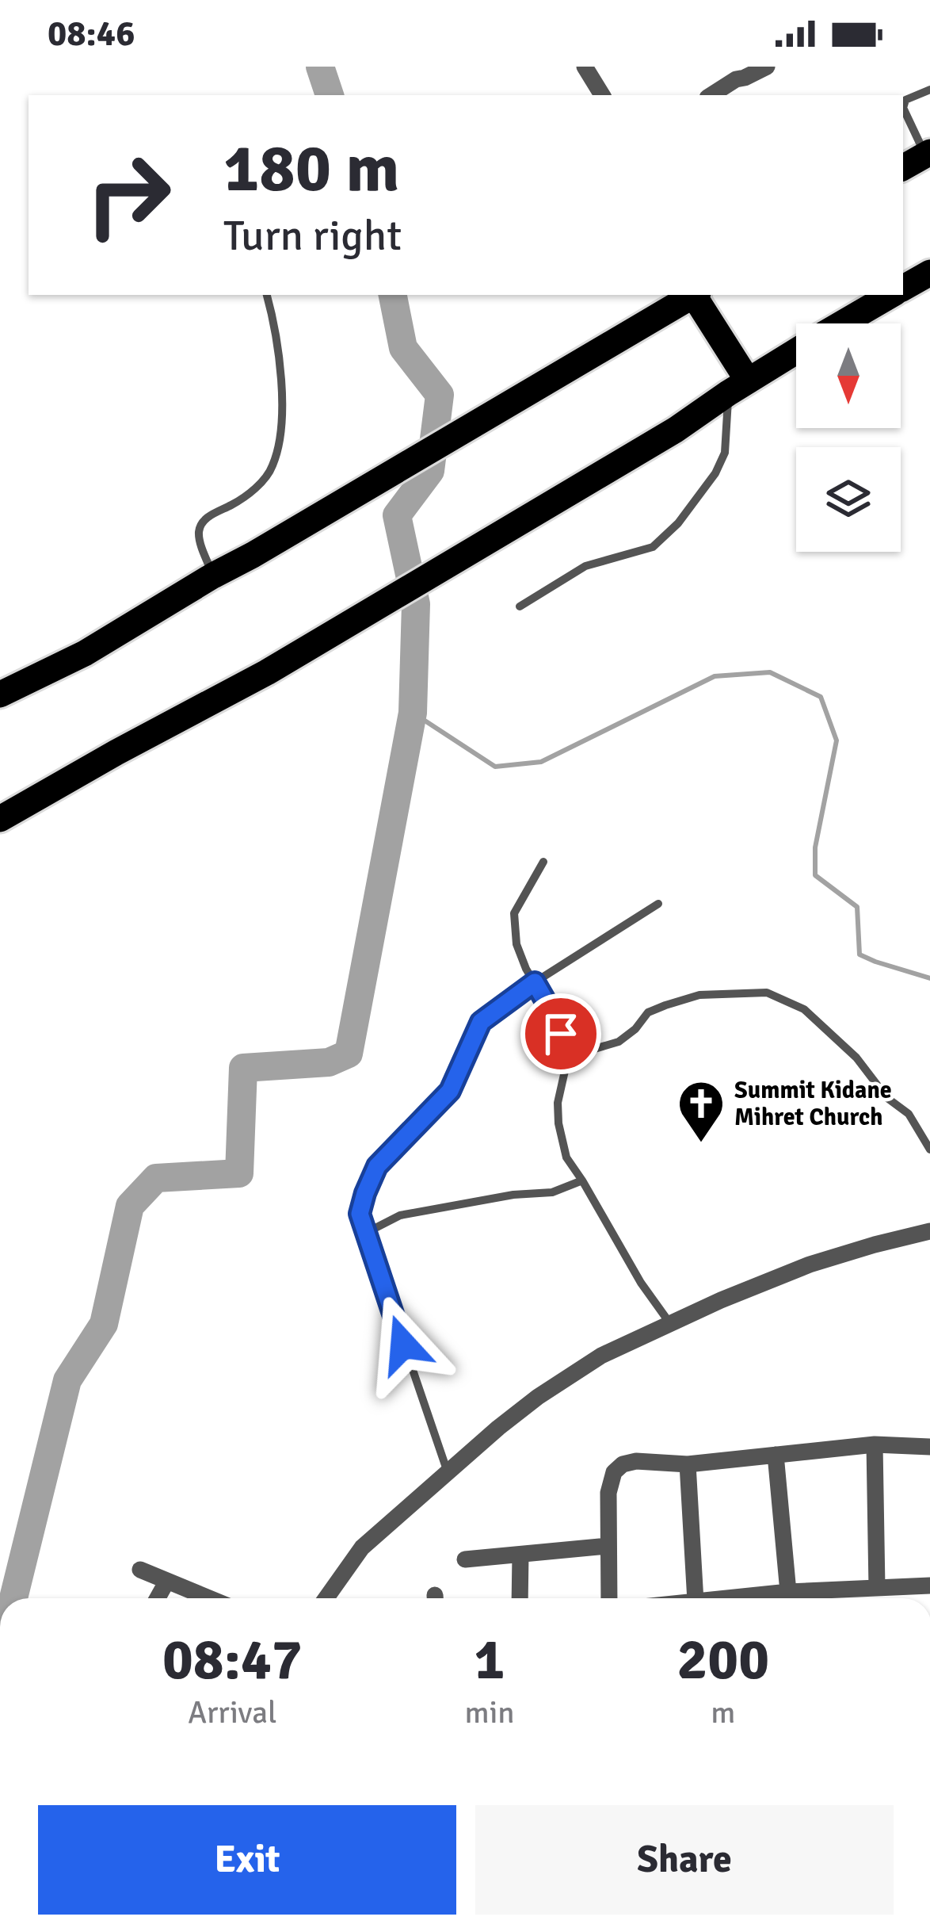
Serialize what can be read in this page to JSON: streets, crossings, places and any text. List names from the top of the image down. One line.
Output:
{"places":{"church":["Summit Kidane Mihret Church"]},"north":"bottom","page":{"status":"08:46","turn":["180 m","Turn right"],"eta":["08:47","Arrival","1","min","200","m"],"buttons":["Exit","Share"]}}
